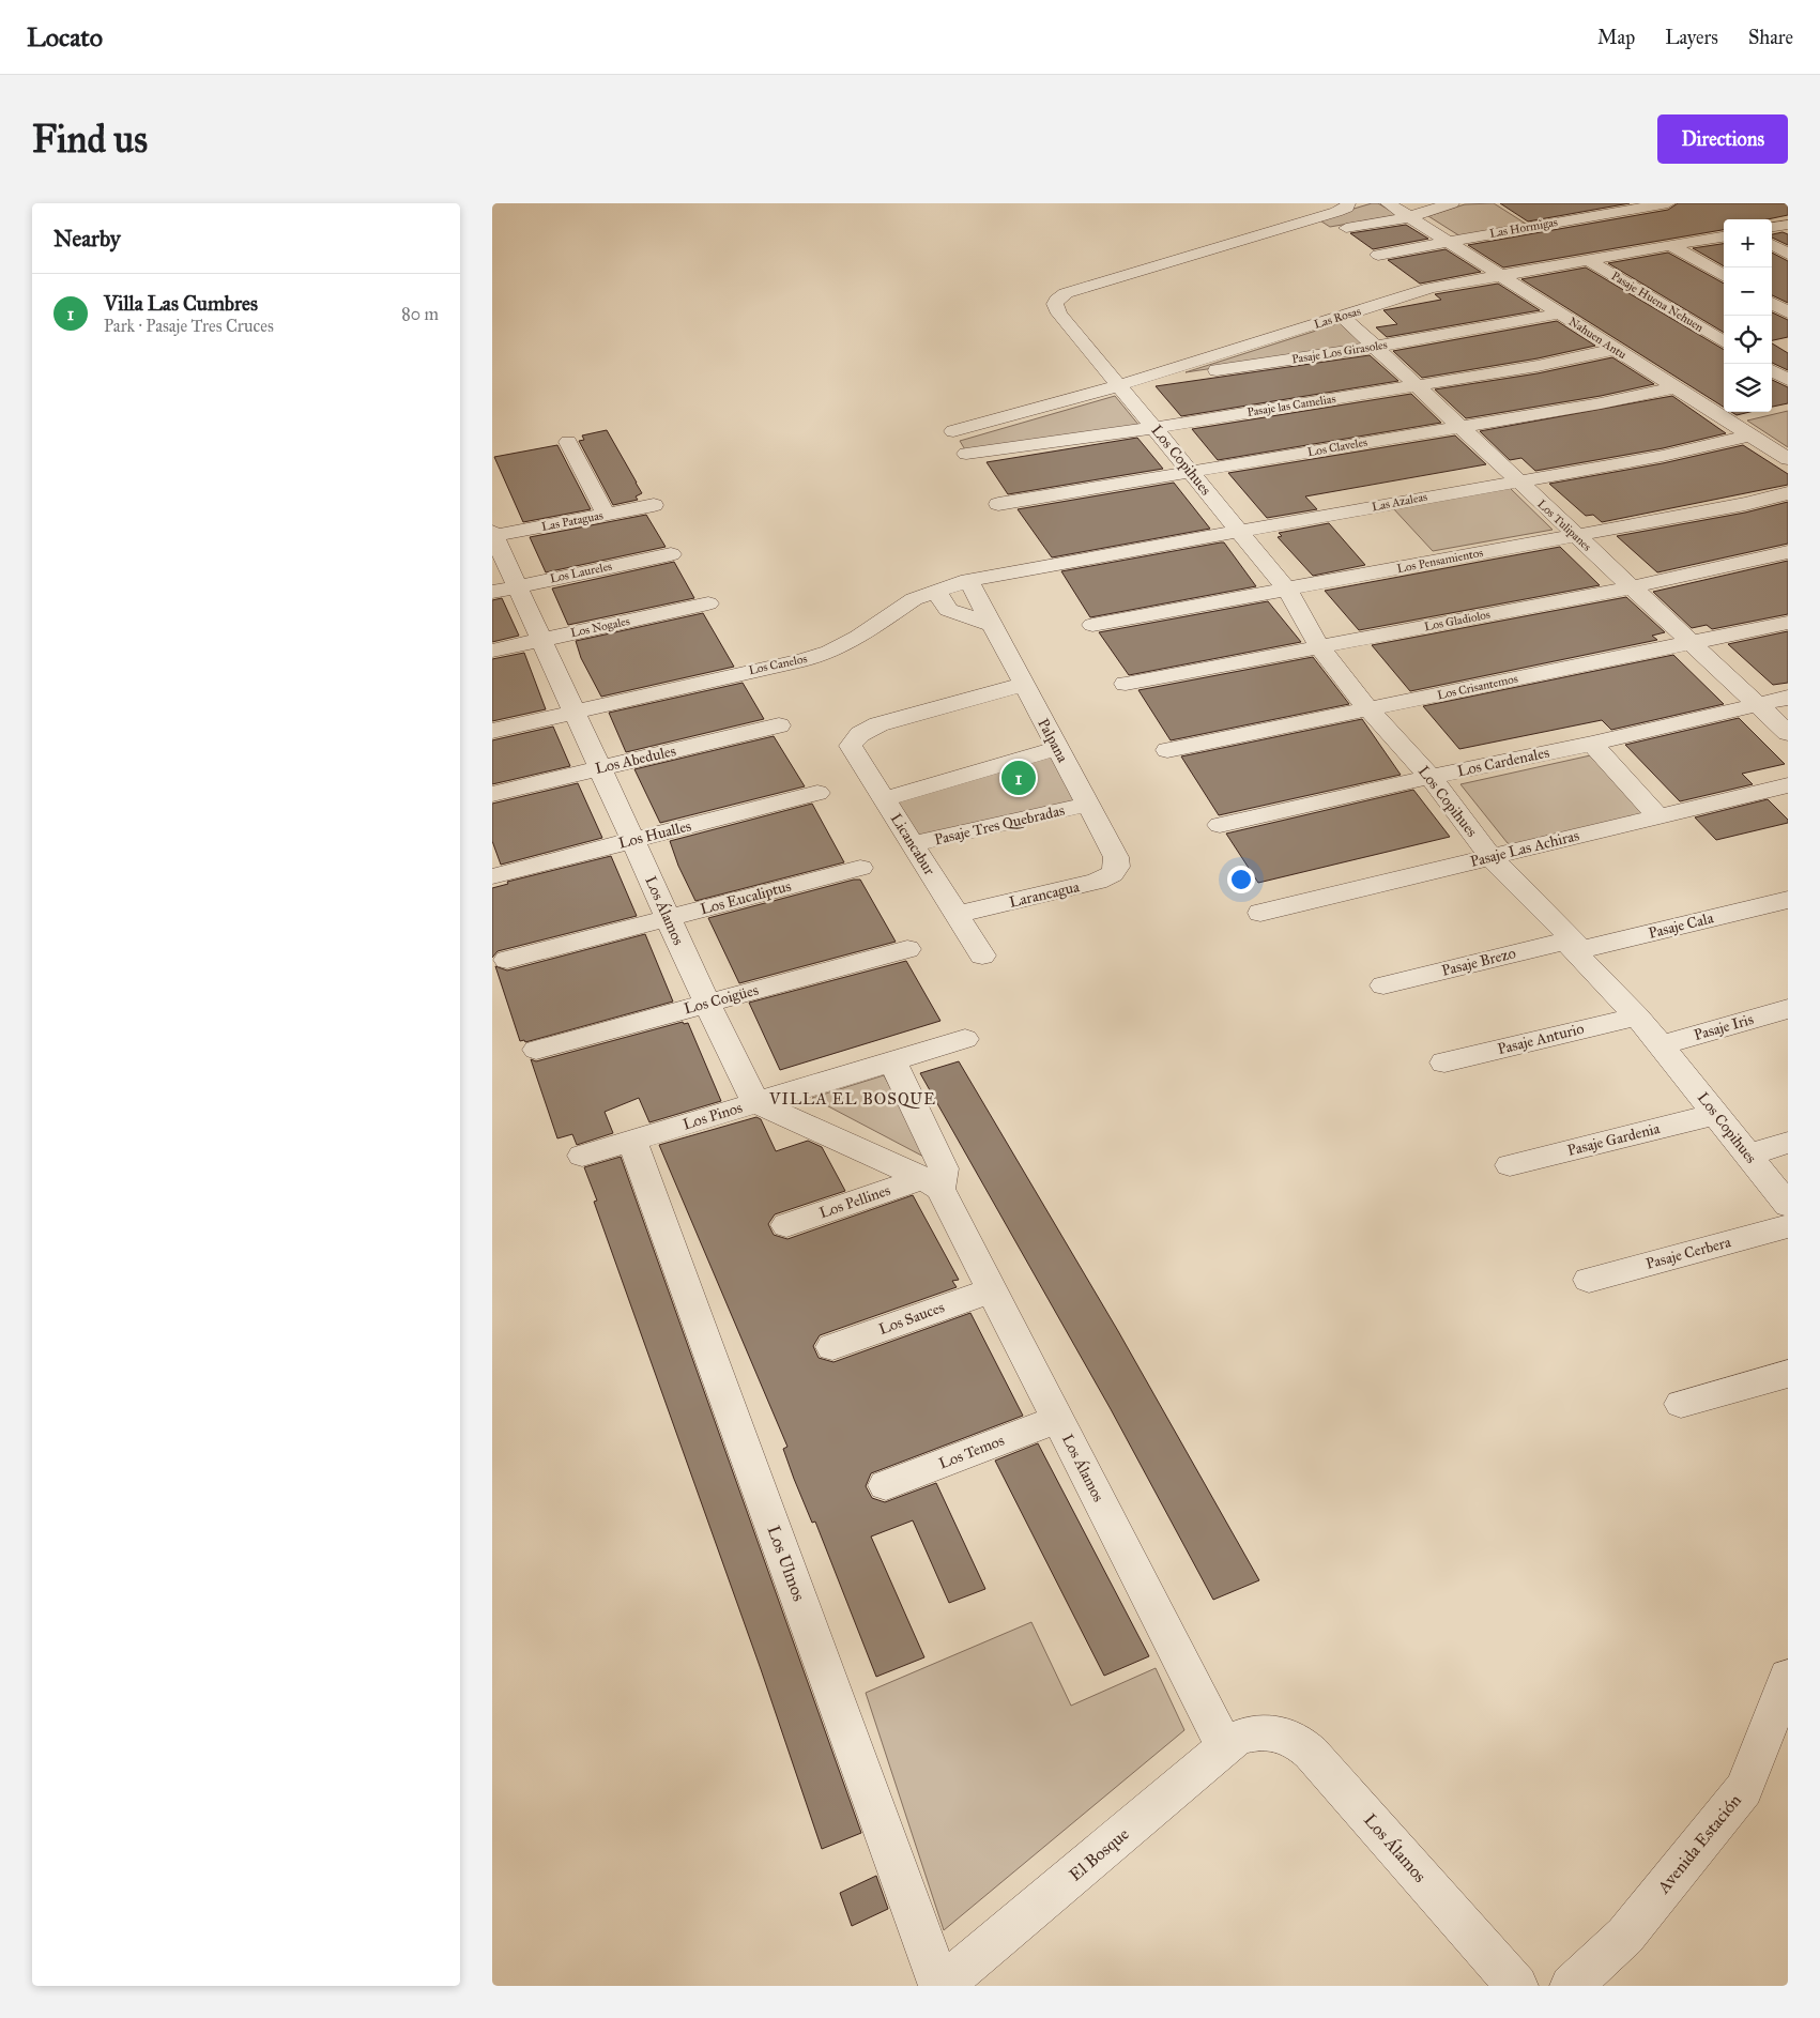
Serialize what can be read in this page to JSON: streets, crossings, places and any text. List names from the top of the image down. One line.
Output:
{"streets":{"street":["Las Hormigas","Pasaje Huena Nehuen","Las Rosas","Nahuen Antu","Pasaje Los Girasoles","Pasaje las Camelias","Los Claveles","Los Copihues","Las Azaleas","Las Pataguas","Los Tulipanes","Los Pensamientos","Los Laureles","Los Gladiolos","Los Nogales","Los Canelos","Los Crisantemos","Palpana","Los Abedules","Los Cardenales","Pasaje Tres Quebradas","Los Hualles","Licancabur","Pasaje Las Achiras","Larancagua","Los Eucaliptus","Los Álamos","Pasaje Cala","Pasaje Brezo","Los Coigües","Pasaje Iris","Pasaje Anturio","Los Pinos","Pasaje Gardenia","Los Pellines","Pasaje Cerbera","Los Sauces","Los Temos","Los Ulmos","Avenida Estación","El Bosque"]},"crossings":[["Las Hormigas","Nahuen Antu"],["Pasaje Huena Nehuen","Las Rosas"],["Las Rosas","Nahuen Antu"],["Las Rosas","Pasaje Los Girasoles"],["Las Rosas","Los Copihues"],["Las Rosas","Los Tulipanes"],["Nahuen Antu","Pasaje Los Girasoles"],["Nahuen Antu","Pasaje las Camelias"],["Nahuen Antu","Los Claveles"],["Nahuen Antu","Las Azaleas"],["Pasaje Los Girasoles","Los Copihues"],["Pasaje Los Girasoles","Los Tulipanes"],["Pasaje las Camelias","Los Copihues"],["Pasaje las Camelias","Los Tulipanes"],["Los Claveles","Los Copihues"],["Los Claveles","Los Tulipanes"],["Los Copihues","Las Azaleas"],["Los Copihues","Los Pensamientos"],["Los Copihues","Los Gladiolos"],["Los Copihues","Los Crisantemos"],["Los Copihues","Los Cardenales"],["Los Copihues","Pasaje Las Achiras"],["Los Copihues","Pasaje Cala"],["Los Copihues","Pasaje Brezo"],["Los Copihues","Pasaje Iris"],["Los Copihues","Pasaje Anturio"],["Los Copihues","Pasaje Gardenia"],["Las Azaleas","Los Tulipanes"],["Las Azaleas","Los Canelos"],["Las Pataguas","Los Álamos"],["Los Tulipanes","Los Pensamientos"],["Los Tulipanes","Los Gladiolos"],["Los Tulipanes","Los Crisantemos"],["Los Tulipanes","Los Cardenales"],["Los Laureles","Los Álamos"],["Los Nogales","Los Álamos"],["Los Canelos","Palpana"],["Los Canelos","Los Álamos"],["Palpana","Pasaje Tres Quebradas"],["Palpana","Licancabur"],["Palpana","Larancagua"],["Los Abedules","Los Álamos"],["Pasaje Tres Quebradas","Licancabur"],["Los Hualles","Los Álamos"],["Licancabur","Larancagua"],["Los Eucaliptus","Los Álamos"],["Los Álamos","Los Coigües"],["Los Álamos","Los Pinos"],["Los Álamos","Los Pellines"],["Los Álamos","Los Sauces"],["Los Álamos","Los Temos"],["Los Álamos","El Bosque"],["Pasaje Cala","Pasaje Brezo"],["Los Pinos","Los Ulmos"],["Los Ulmos","El Bosque"]],"districts":["VILLA EL BOSQUE"],"page":{"header":"Locato","nav":["Map","Layers","Share"],"buttons":"Directions","title":"Find us","heading":"Nearby","map_buttons":["+","−"],"list":[{"mark":"1","name":"Villa Las Cumbres","note":"Park · Pasaje Tres Cruces","value":"80 m"}],"pins":"1"}}
